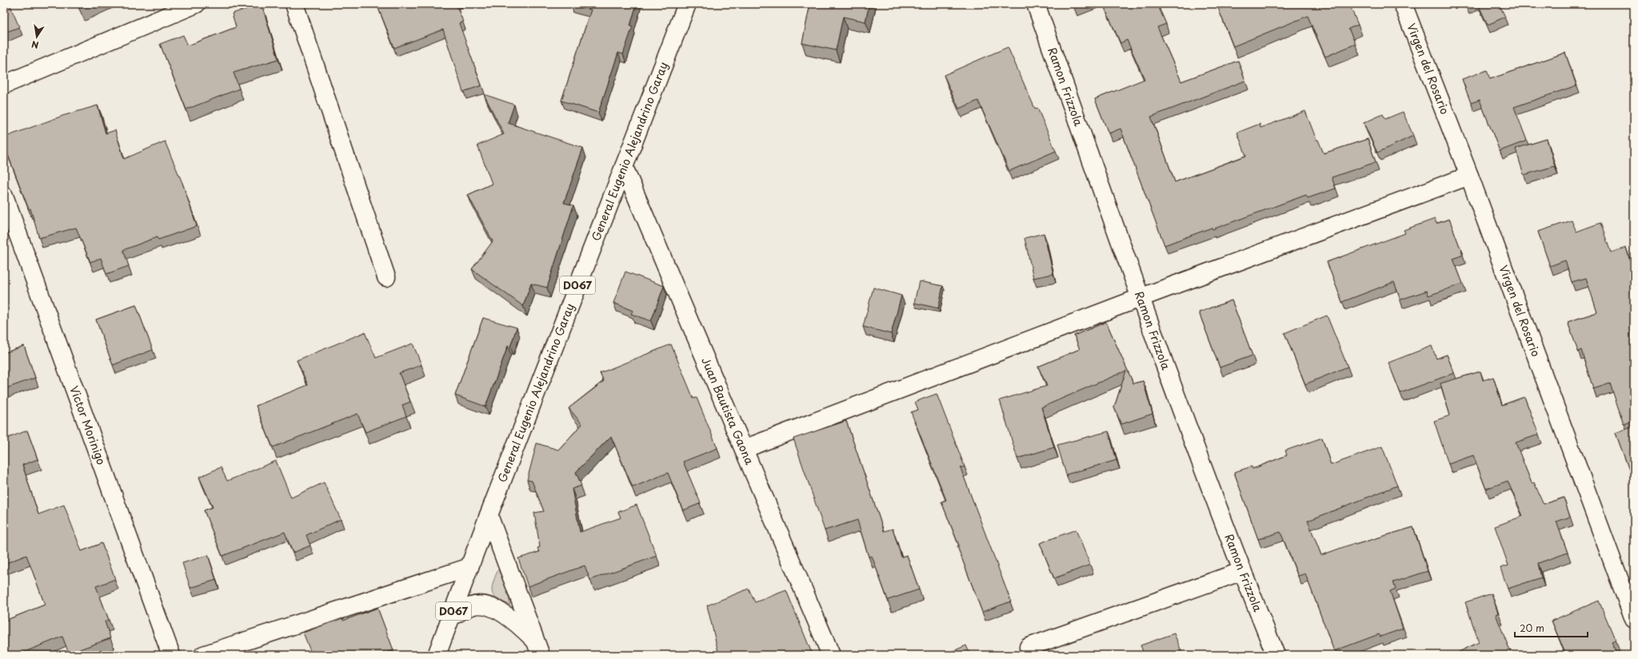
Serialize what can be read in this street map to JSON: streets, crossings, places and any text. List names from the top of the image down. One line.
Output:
{"streets":{"street":["Virgen del Rosario","Ramon Frizzola","General Eugenio Alejandrino Garay","D067","Juan Bautista Gaona","Victor Morinigo"]},"crossings":[["General Eugenio Alejandrino Garay","D067"],["General Eugenio Alejandrino Garay","Juan Bautista Gaona"]],"scale_bar":"20 m","north":"bottom"}
